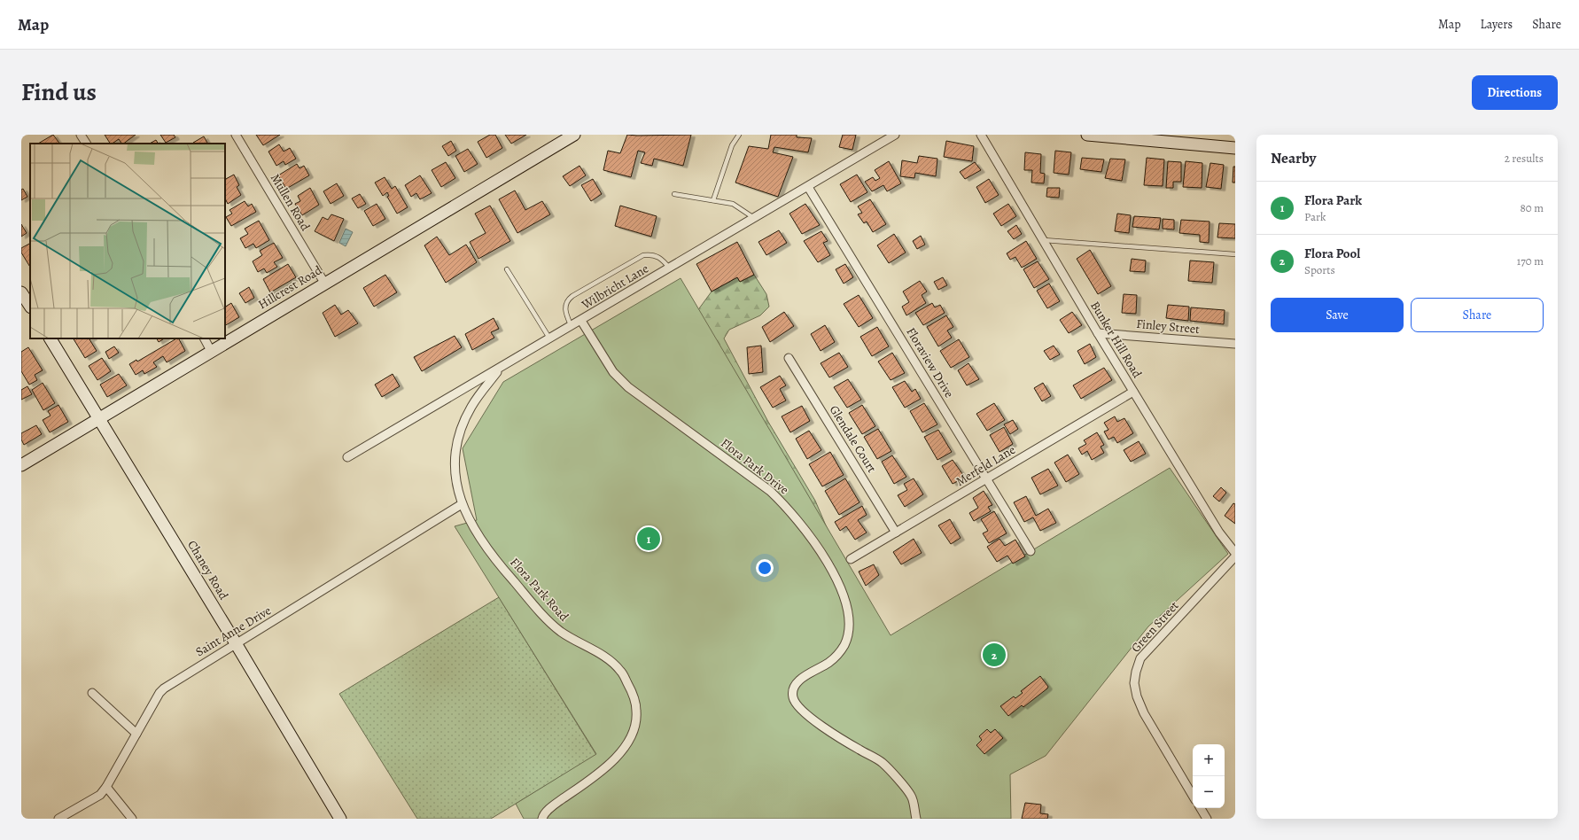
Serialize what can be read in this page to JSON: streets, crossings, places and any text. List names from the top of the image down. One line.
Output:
{"streets":{"street":["Mullen Road","Wilbricht Lane","Hillcrest Road","Finley Street","Bunker Hill Road","Floraview Drive","Glendale Court","Merfeld Lane","Flora Park Drive","Chaney Road","Flora Park Road","Green Street","Saint Anne Drive"]},"crossings":[["Mullen Road","Hillcrest Road"],["Wilbricht Lane","Floraview Drive"],["Wilbricht Lane","Flora Park Drive"],["Wilbricht Lane","Flora Park Road"],["Hillcrest Road","Chaney Road"],["Finley Street","Bunker Hill Road"],["Bunker Hill Road","Merfeld Lane"],["Floraview Drive","Merfeld Lane"],["Glendale Court","Merfeld Lane"],["Chaney Road","Saint Anne Drive"],["Flora Park Road","Saint Anne Drive"]],"page":{"header":"Map","nav":["Map","Layers","Share"],"title":"Find us","buttons":["Directions",["Save","Share"]],"heading":["Nearby","2 results"],"list":[{"mark":"1","name":"Flora Park","note":"Park","value":"80 m"},{"mark":"2","name":"Flora Pool","note":"Sports","value":"170 m"}],"pins":["1","2"],"map_buttons":["+","−"]}}
